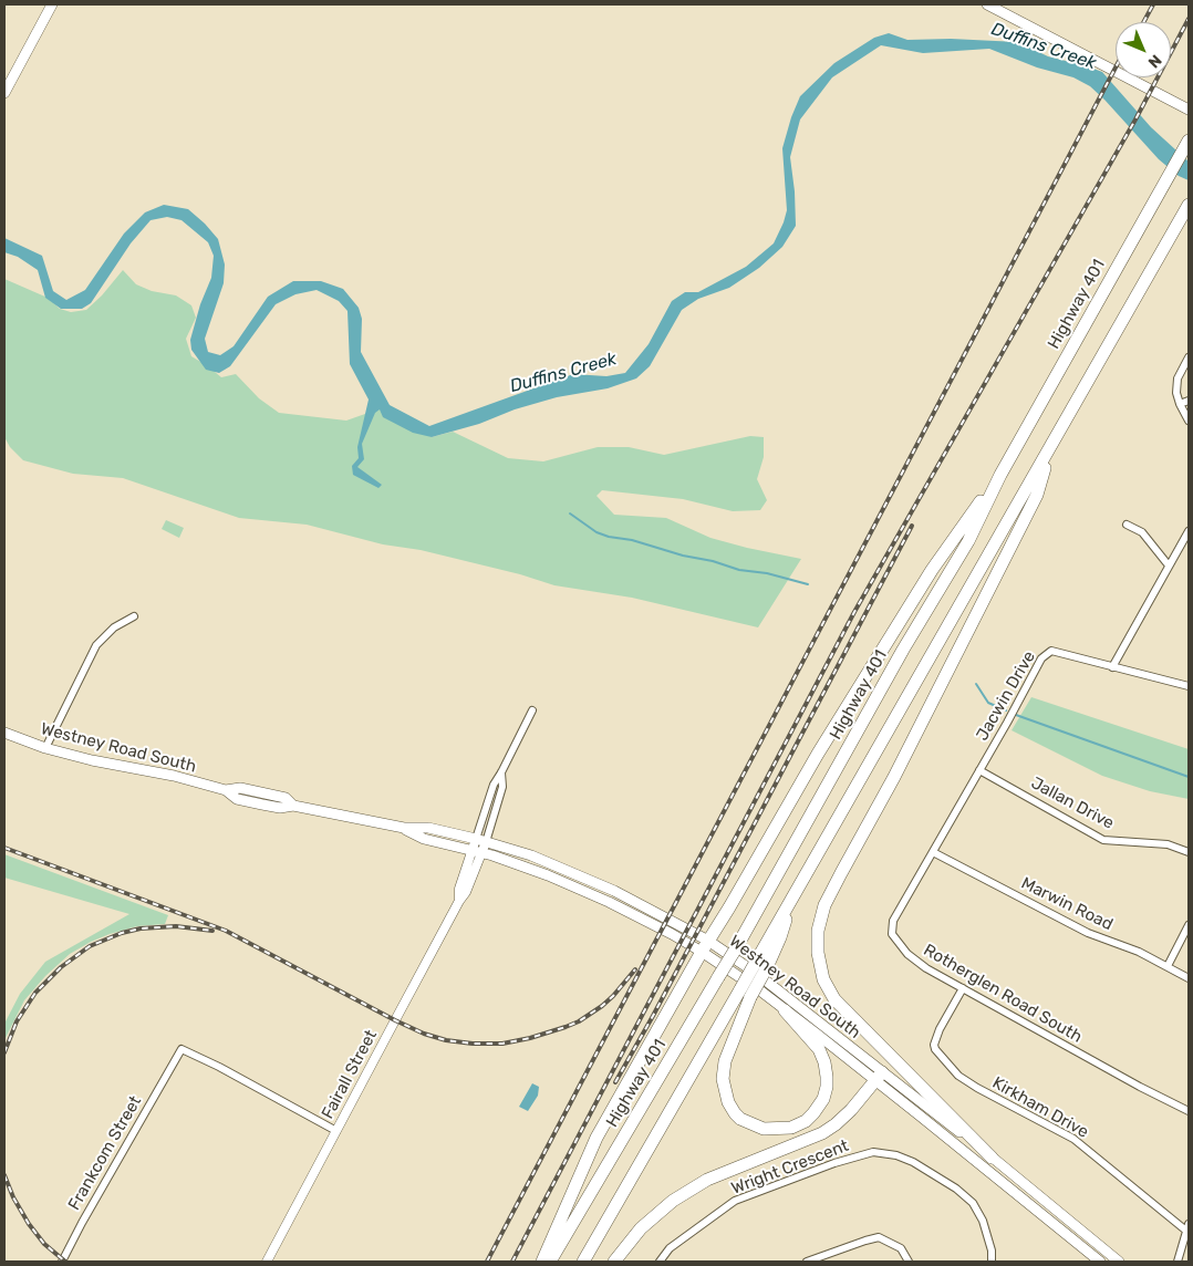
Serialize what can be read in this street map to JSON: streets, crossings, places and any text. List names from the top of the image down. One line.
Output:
{"streets":{"highway":["Highway 401"],"main road":["Westney Road South"],"street":["Jacwin Drive","Jallan Drive","Marwin Road","Rotherglen Road South","Fairall Street","Kirkham Drive","Frankcom Street","Wright Crescent"]},"crossings":[["Jacwin Drive","Jallan Drive"],["Jacwin Drive","Marwin Road"],["Jacwin Drive","Rotherglen Road South"],["Westney Road South","Fairall Street"],["Marwin Road","Rotherglen Road South"],["Rotherglen Road South","Kirkham Drive"],["Fairall Street","Frankcom Street"]],"water":["Duffins Creek"],"north":"bottom right"}
